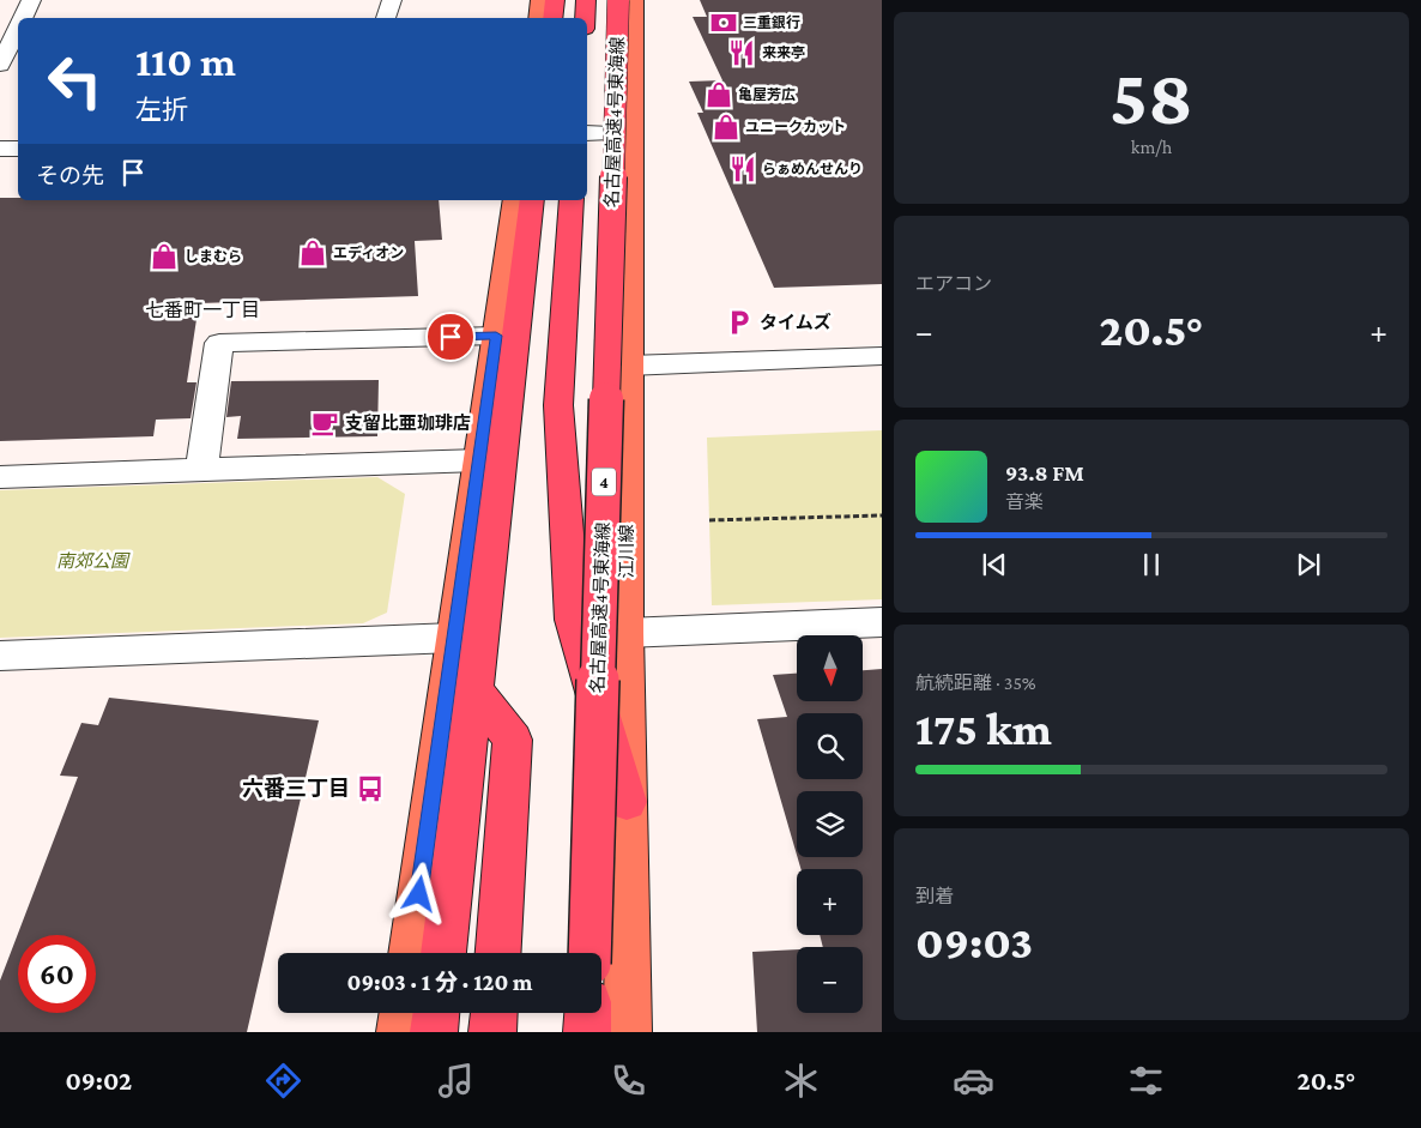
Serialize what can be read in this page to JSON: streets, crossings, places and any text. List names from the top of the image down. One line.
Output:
{"streets":{"highway":["名古屋高速4号東海線","4"],"main road":["江川線"]},"districts":["七番町一丁目"],"parks":["南郊公園"],"places":{"bank":["三重銀行"],"restaurant":["来来亭","らぁめんせんり"],"shop":["亀屋芳広","ユニークカット","エディオン","しまむら"],"parking":["タイムズ"],"cafe":["支留比亜珈琲店"],"bus stop":["六番三丁目"]},"north":"bottom","page":{"tile":[["58","km/h"],"エアコン",["航続距離 · 35%","175 km"],["到着","09:03"]],"turn":["110 m","左折"],"then":"その先","heat":["−","20.5°","+"],"song":["93.8 FM","音楽"],"map_buttons":["+","−"],"limit":"60","trip":"09:03 · 1 分 · 120 m","tabs":["09:02","20.5°"]}}
